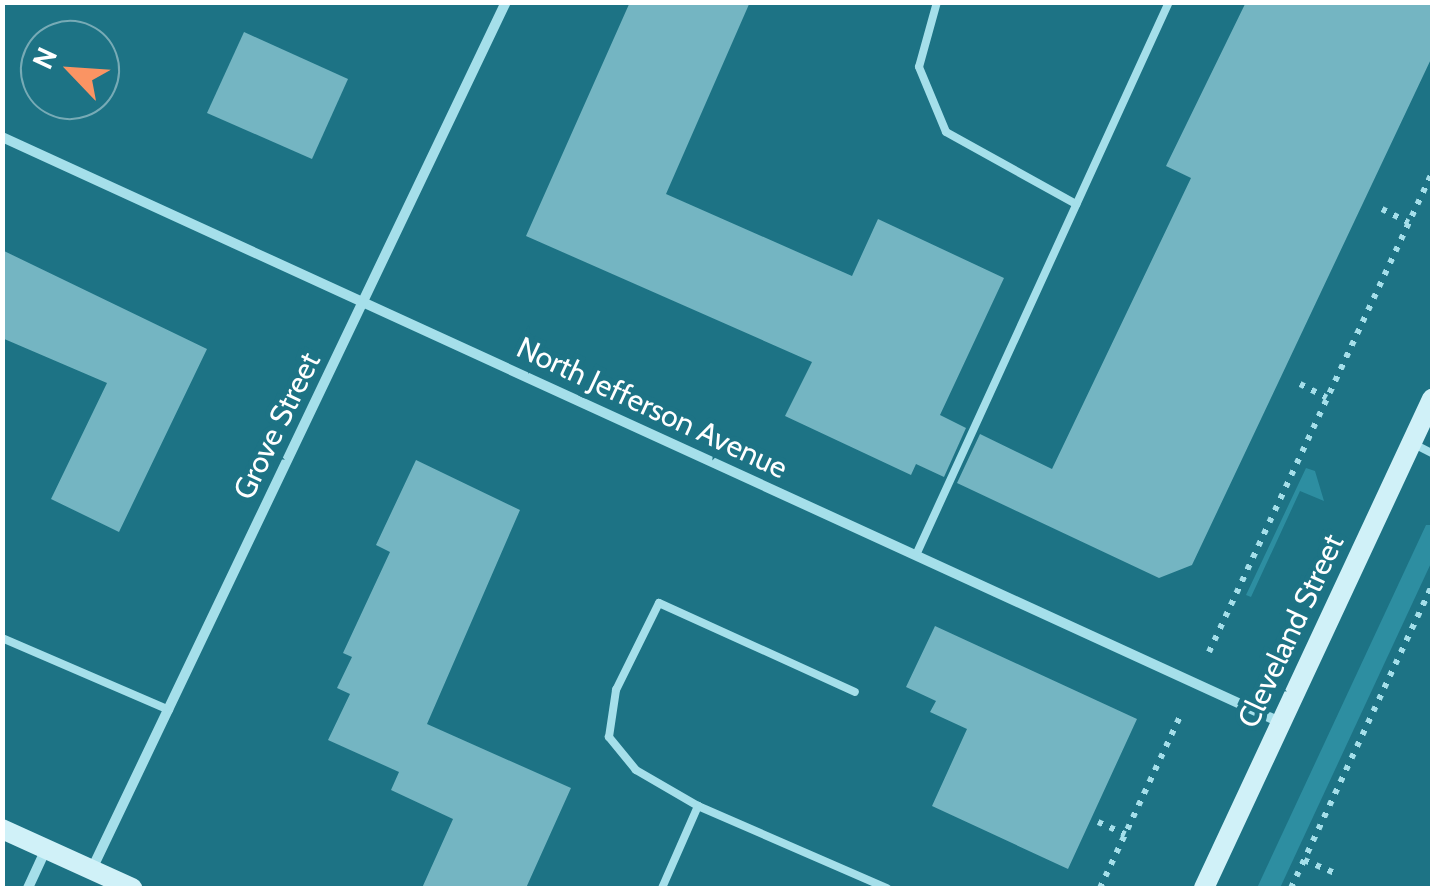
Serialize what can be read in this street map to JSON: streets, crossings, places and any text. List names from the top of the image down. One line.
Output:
{"streets":{"street":["North Jefferson Avenue","Grove Street","Cleveland Street"]},"crossings":[["North Jefferson Avenue","Grove Street"],["North Jefferson Avenue","Cleveland Street"]],"north":"top left"}
